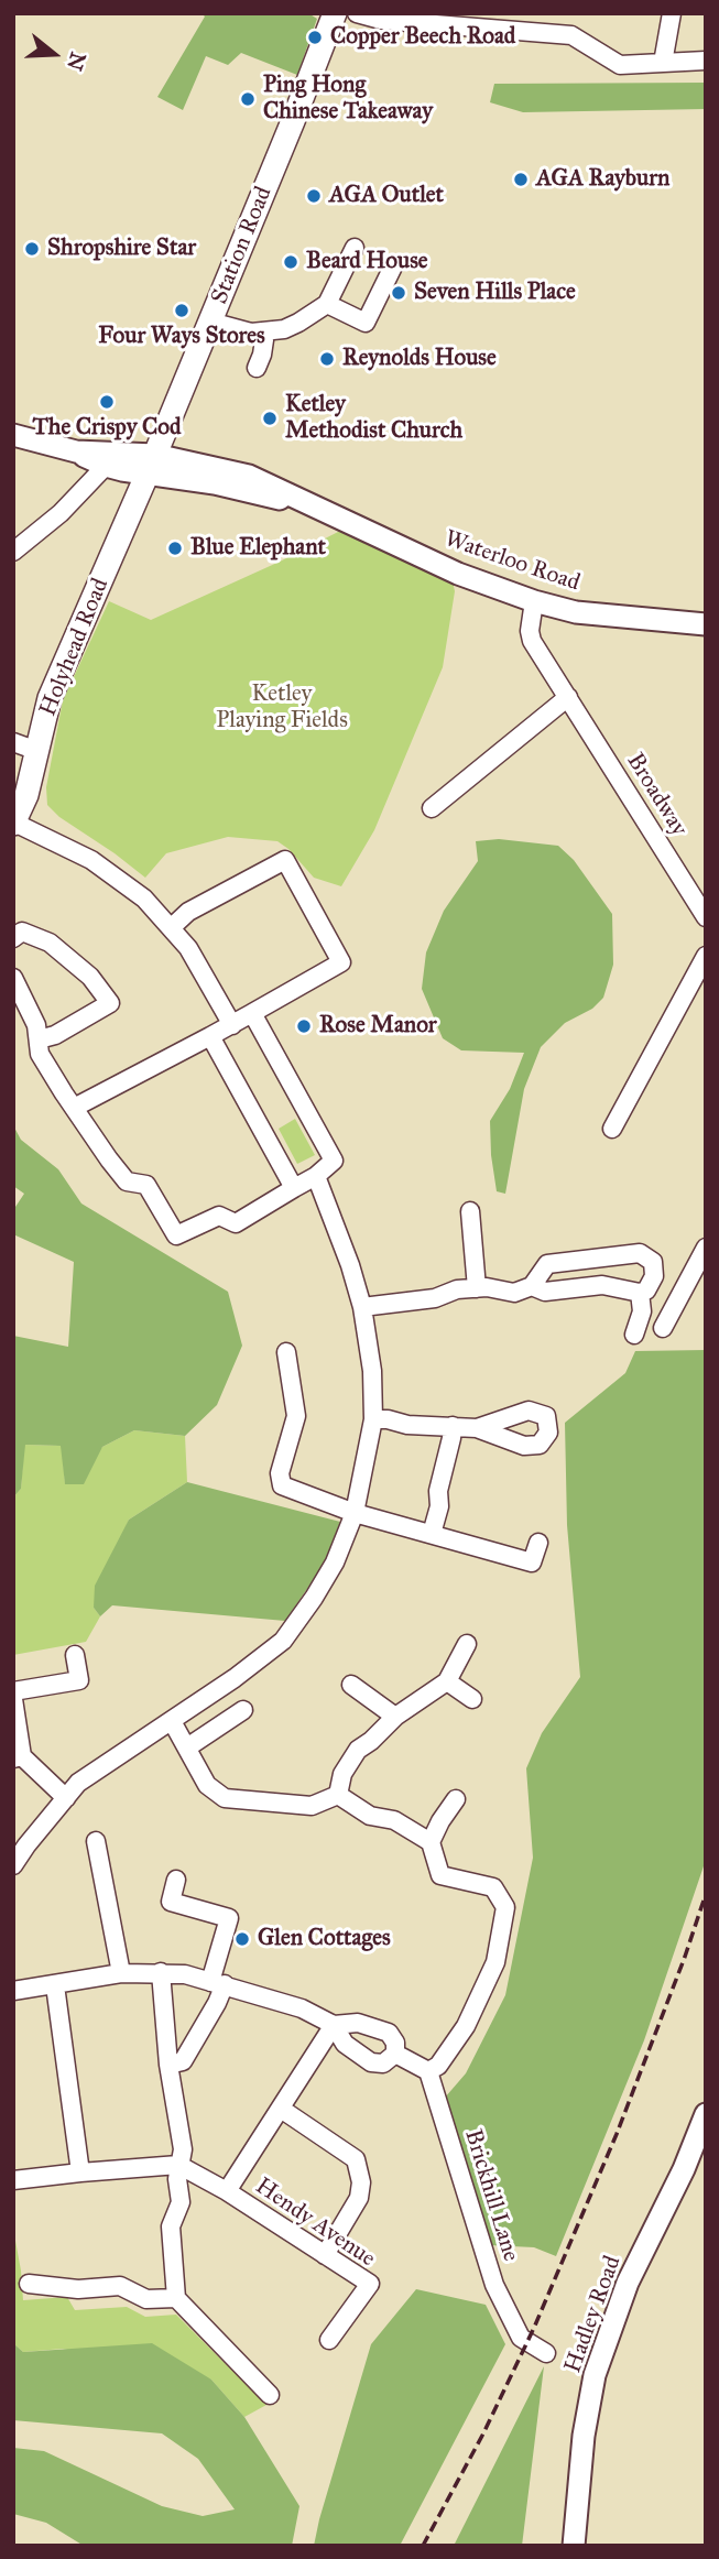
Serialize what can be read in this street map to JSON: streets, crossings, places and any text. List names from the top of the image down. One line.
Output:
{"streets":{"main road":["Station Road","Holyhead Road"],"street":["Waterloo Road","Broadway","Brickhill Lane","Hendy Avenue","Hadley Road"]},"crossings":[["Station Road","Waterloo Road"],["Station Road","Holyhead Road"],["Waterloo Road","Holyhead Road"],["Waterloo Road","Broadway"]],"parks":["Ketley Playing Fields"],"places":["Copper Beech Road","Ping Hong Chinese Takeaway","AGA Rayburn","AGA Outlet","Shropshire Star","Beard House","Seven Hills Place","Four Ways Stores","Reynolds House","The Crispy Cod","Ketley Methodist Church","Blue Elephant","Rose Manor","Glen Cottages"],"north":"right"}
